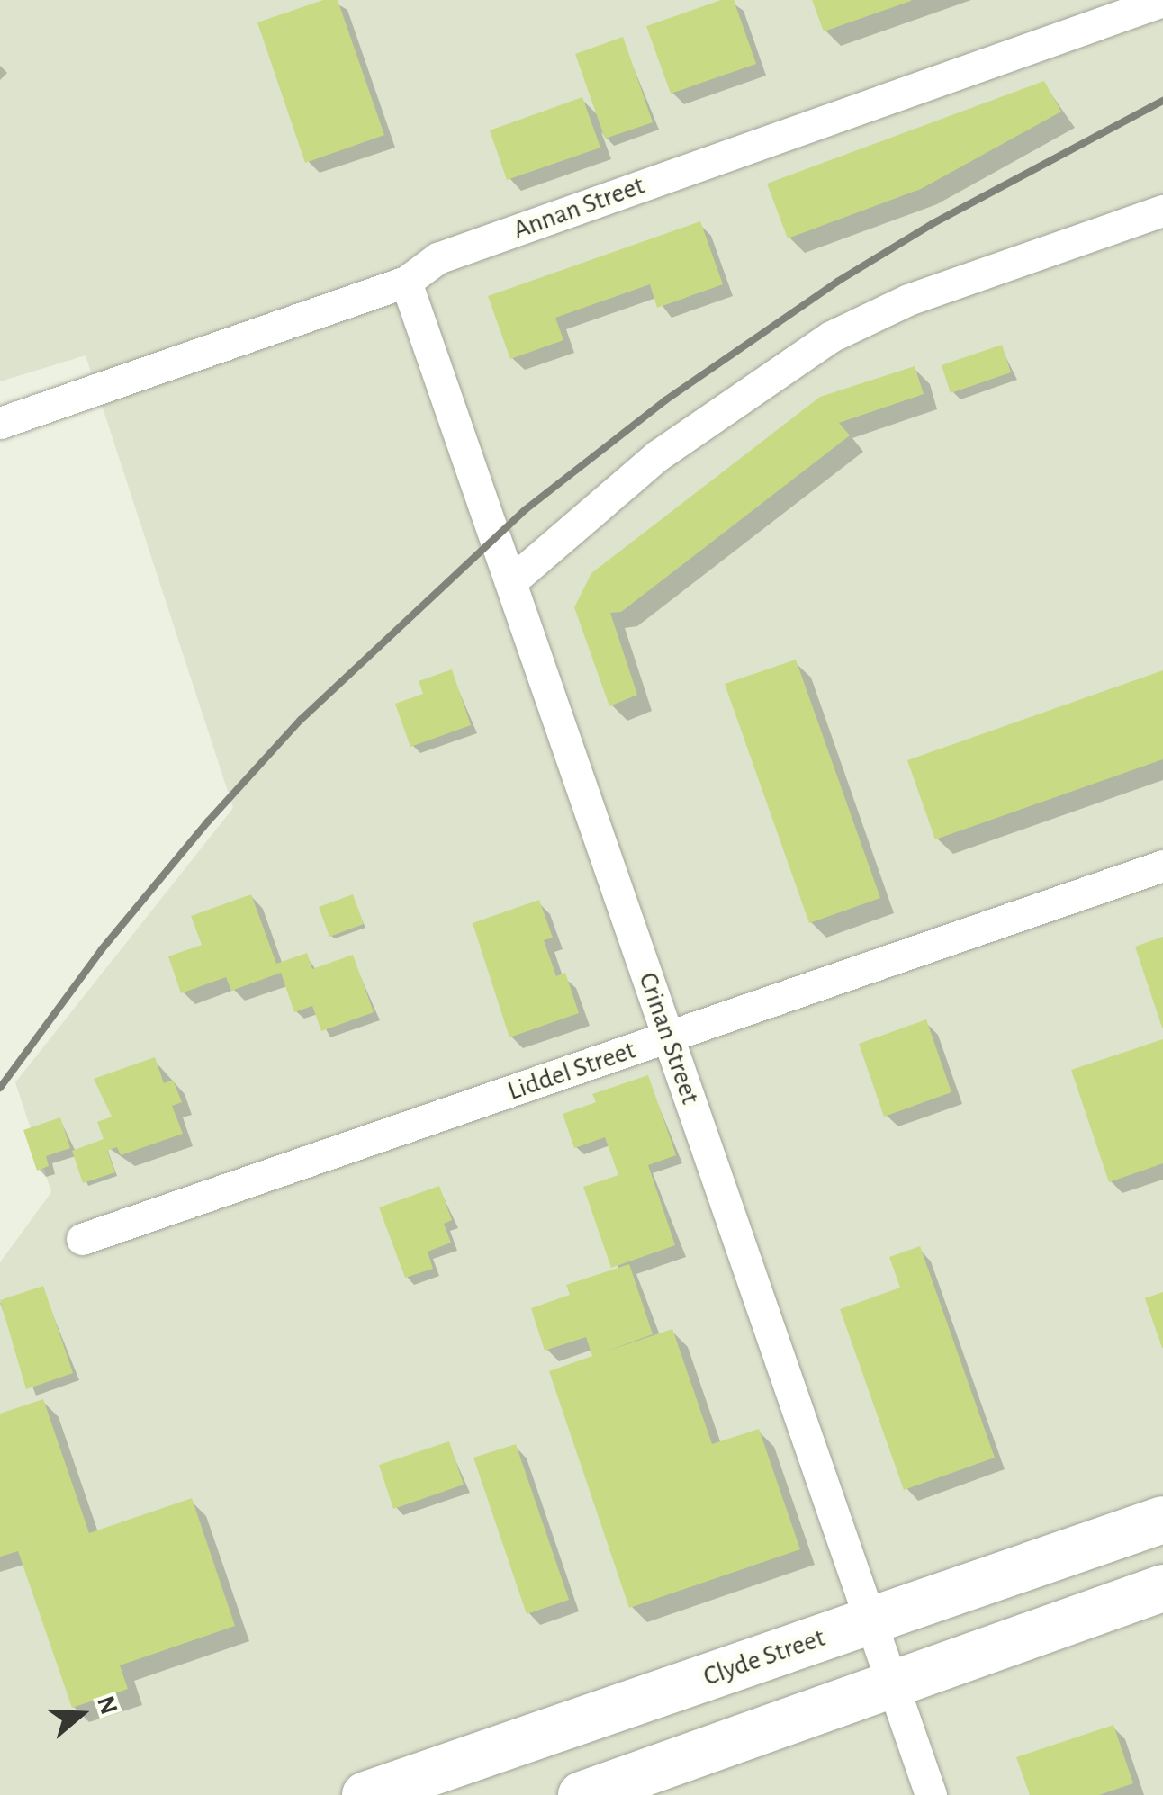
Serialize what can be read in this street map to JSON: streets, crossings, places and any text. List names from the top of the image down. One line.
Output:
{"streets":{"highway":["Clyde Street"],"street":["Annan Street","Crinan Street","Liddel Street"]},"crossings":[["Annan Street","Crinan Street"],["Crinan Street","Liddel Street"],["Crinan Street","Clyde Street"]],"north":"right"}
